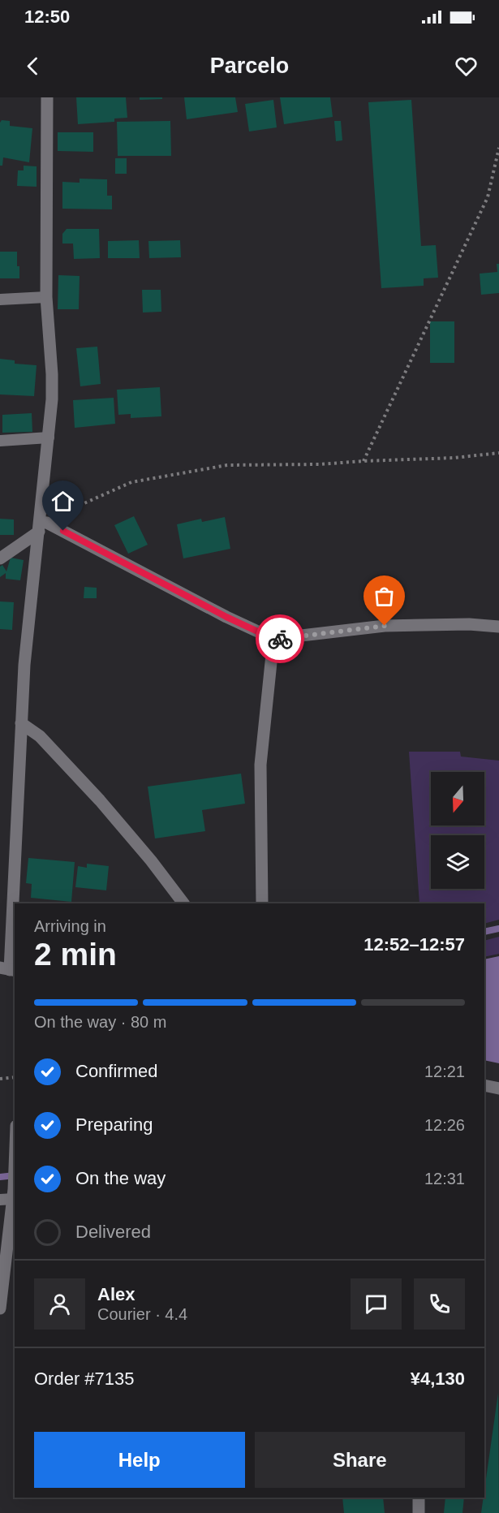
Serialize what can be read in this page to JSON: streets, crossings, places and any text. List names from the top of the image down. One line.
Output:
{"north":"bottom","page":{"status":"12:50","header":"Parcelo","heading":["2 min","Arriving in","12:52–12:57"],"panel":["Alex","Courier · 4.4","Order #7135","¥4,130"],"bar":"On the way · 80 m","list":[["Confirmed","12:21"],["Preparing","12:26"],["On the way","12:31"],"Delivered"],"buttons":["Help","Share"]}}
